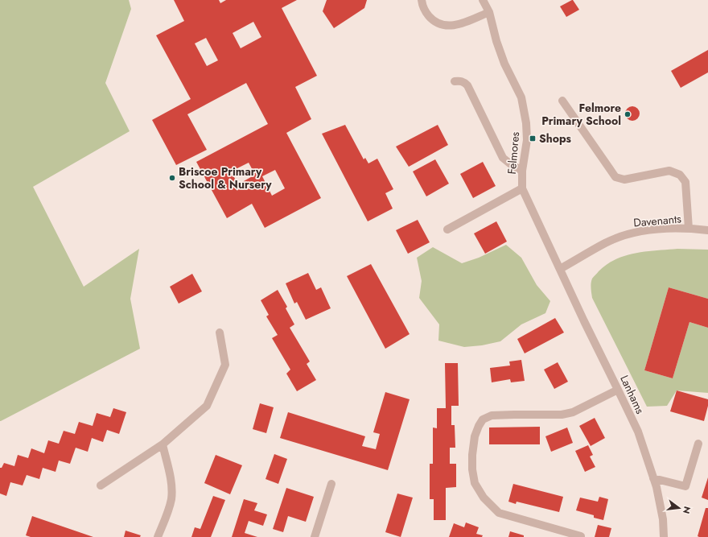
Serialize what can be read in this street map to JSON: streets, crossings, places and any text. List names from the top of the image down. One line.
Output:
{"streets":{"street":["Felmores","Davenants","Lanhams"]},"crossings":[["Felmores","Davenants"],["Felmores","Lanhams"],["Davenants","Lanhams"]],"places":{"other":["Felmore Primary School","Briscoe Primary School & Nursery"],"transit":["Shops"]},"north":"right"}
